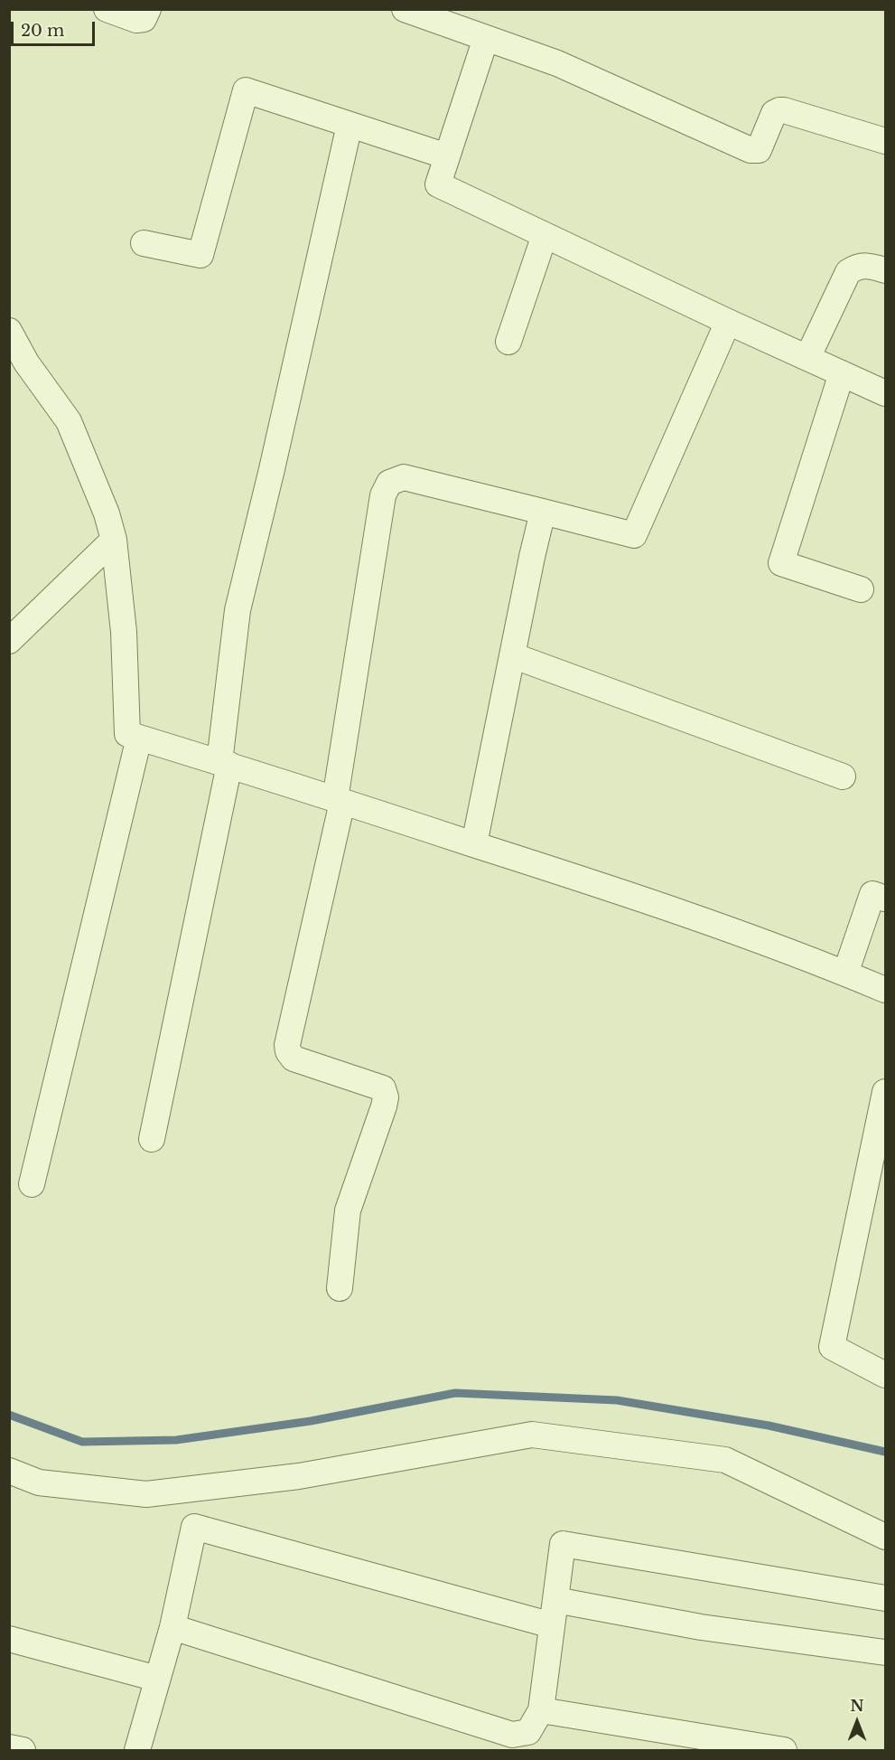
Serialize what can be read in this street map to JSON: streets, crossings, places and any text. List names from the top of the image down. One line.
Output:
{"scale_bar":"20 m","north":"top"}
